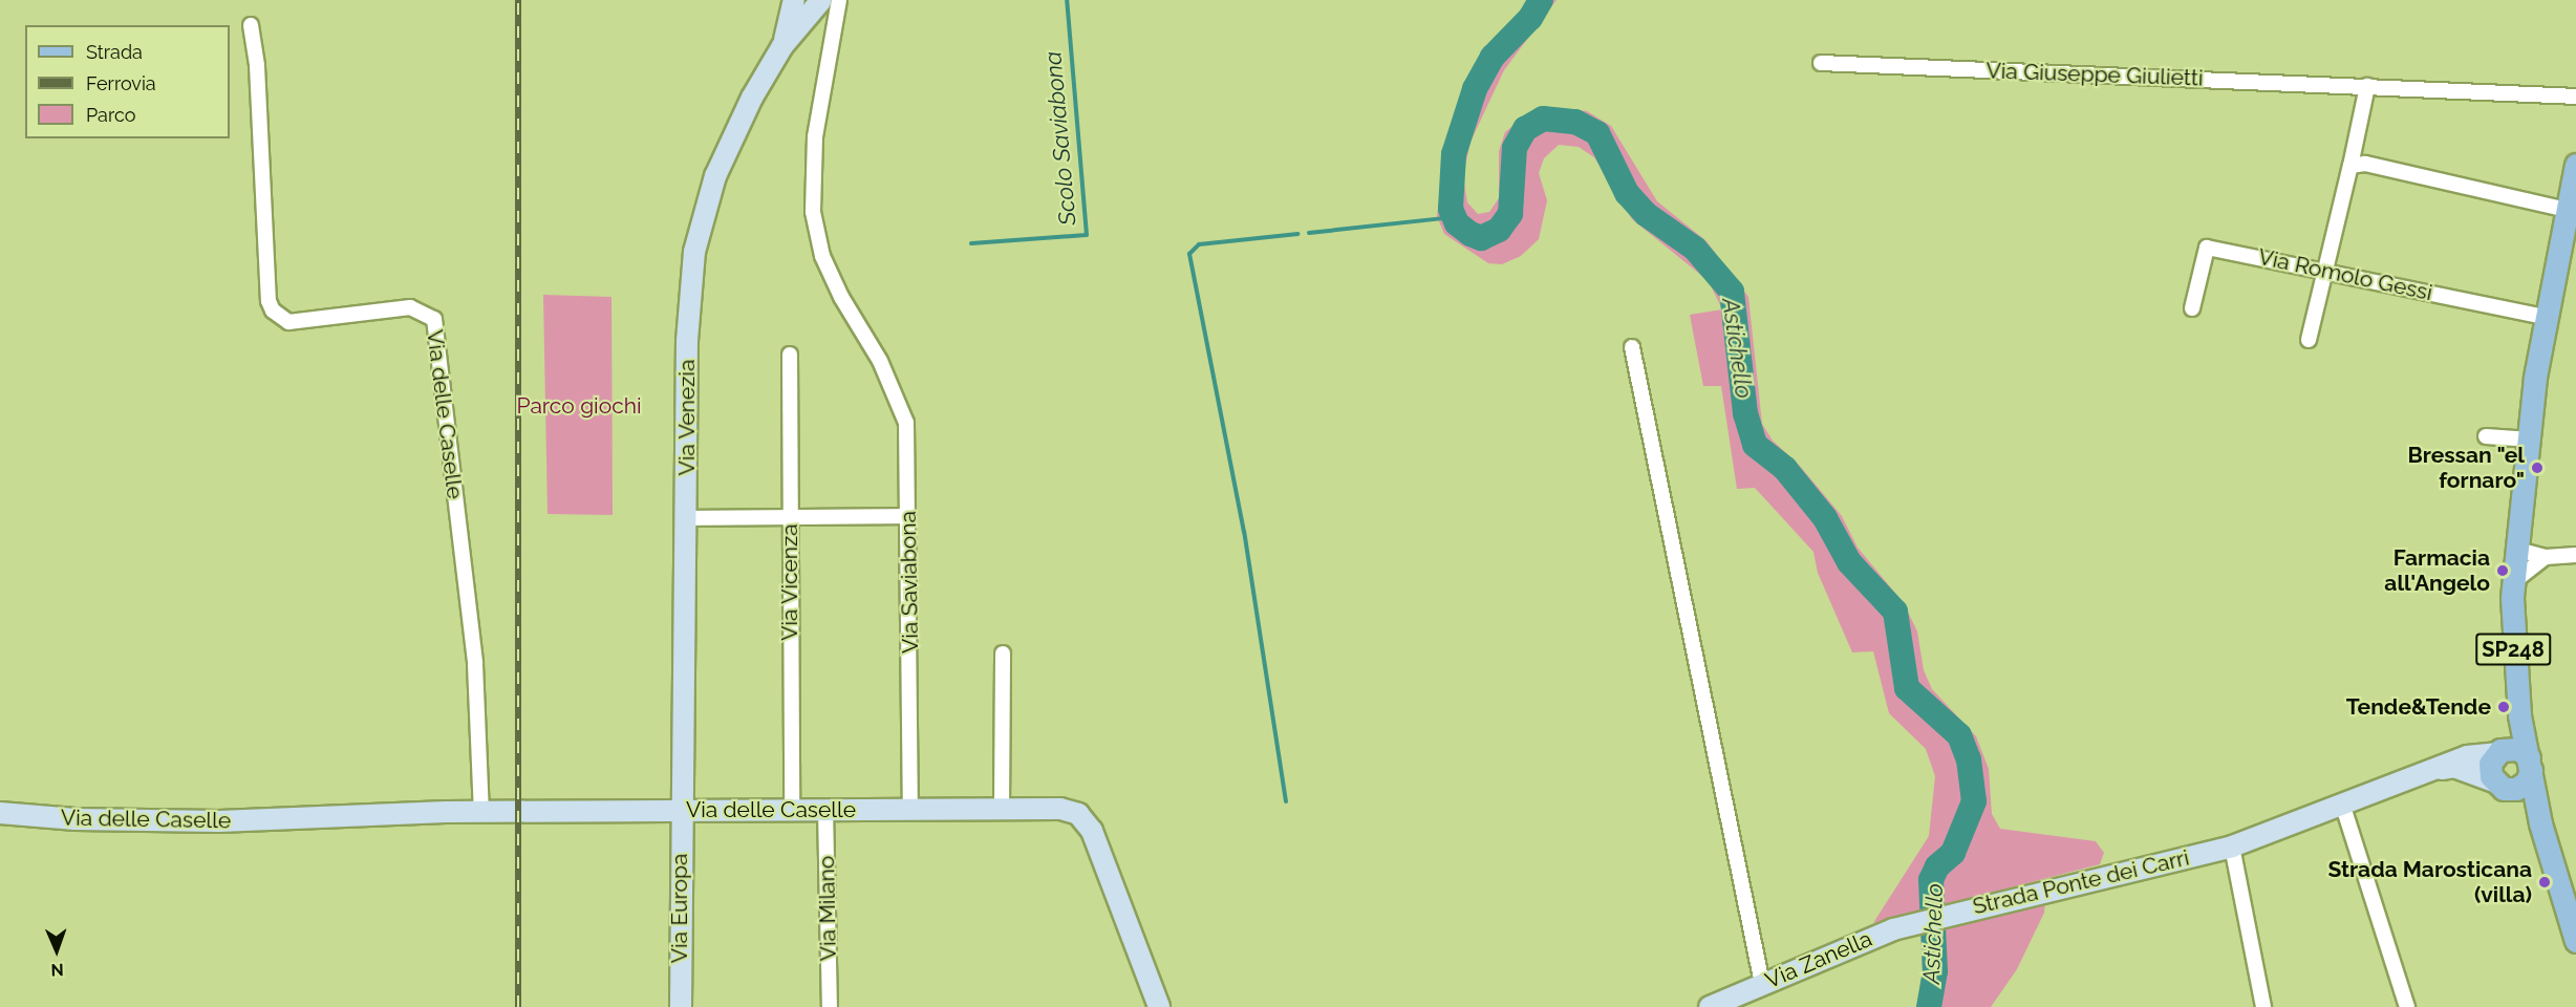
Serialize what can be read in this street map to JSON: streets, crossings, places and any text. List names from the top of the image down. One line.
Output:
{"streets":{"main road":["SP248"],"street":["Via Giuseppe Giulietti","Via Romolo Gessi","Via delle Caselle","Via Venezia","Via Vicenza","Via Saviabona","Strada Ponte dei Carri","Via Europa","Via Milano","Via Zanella"]},"crossings":[["Via Romolo Gessi","SP248"],["Via delle Caselle","Via Venezia"],["Via delle Caselle","Via Vicenza"],["Via delle Caselle","Via Saviabona"],["Via delle Caselle","Via Europa"],["Via delle Caselle","Via Milano"],["Via Venezia","Via Europa"],["SP248","Strada Ponte dei Carri"],["Strada Ponte dei Carri","Via Zanella"]],"water":["Scolo Saviabona","Astichello"],"parks":["Parco giochi"],"places":["Bressan \"el fornaro\"","Farmacia all'Angelo","Tende&Tende","Strada Marosticana (villa)"],"legend":["Strada","Ferrovia","Parco"],"north":"bottom"}
